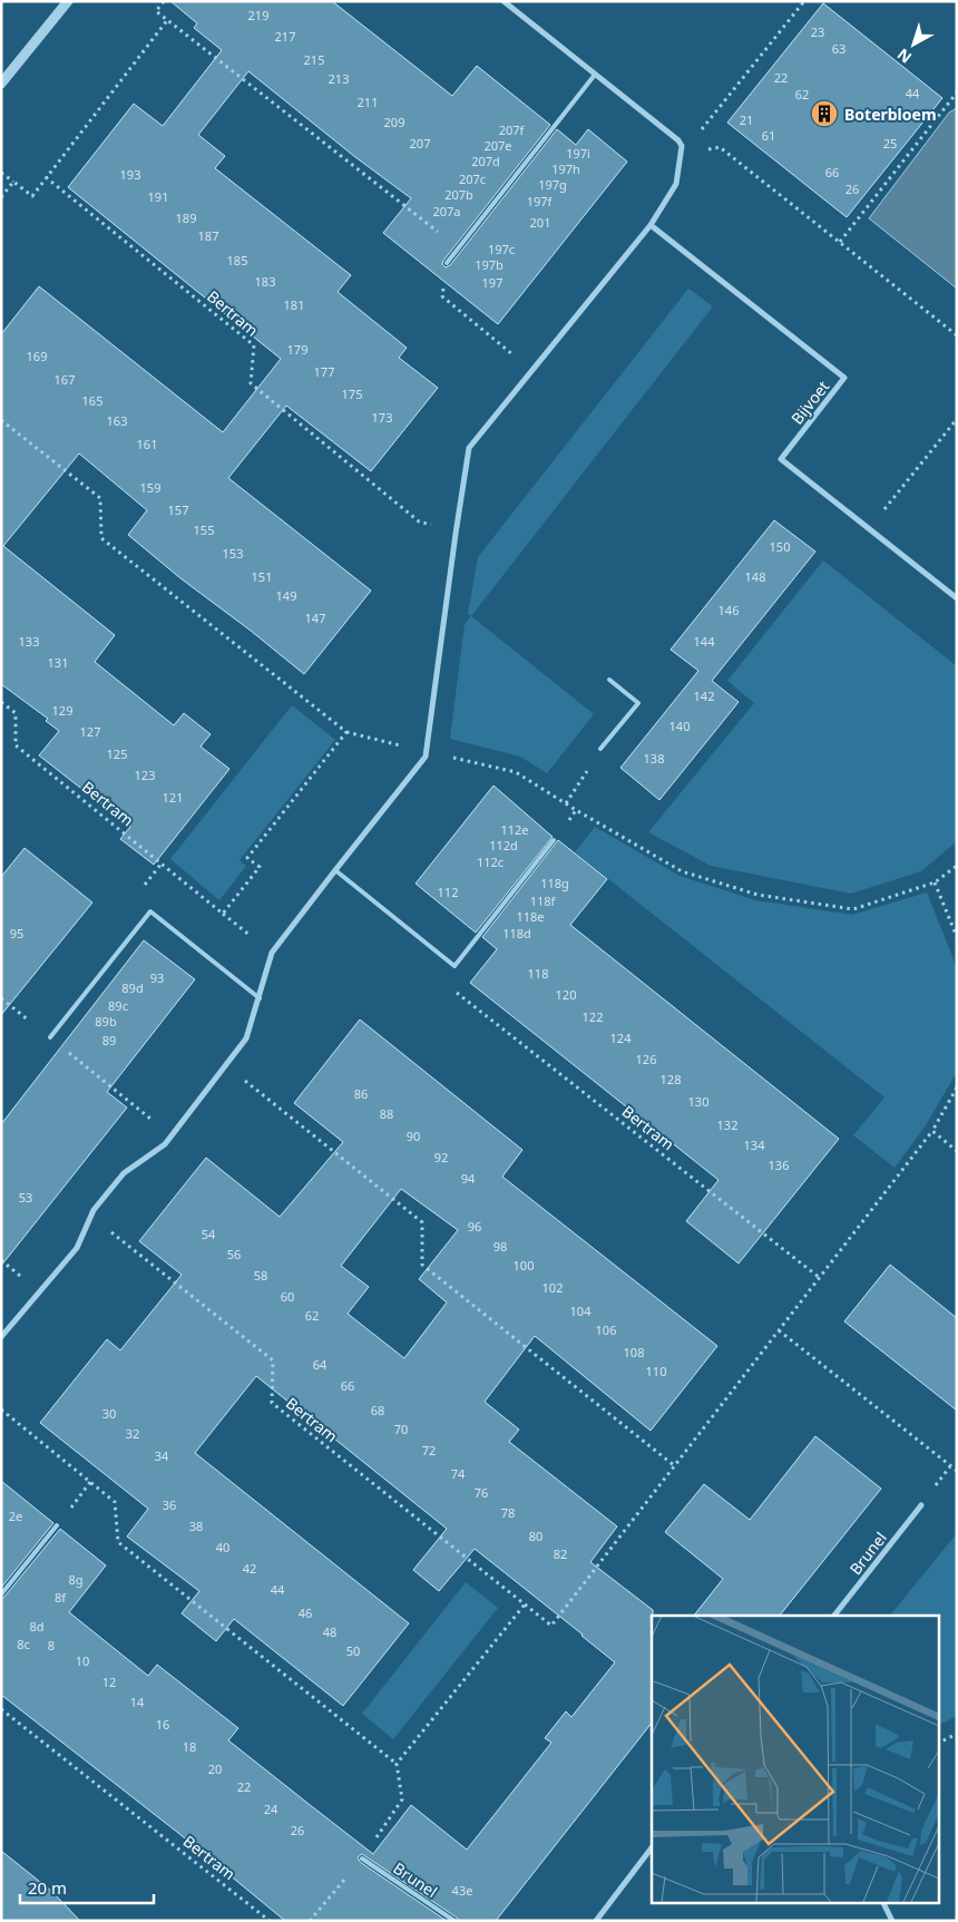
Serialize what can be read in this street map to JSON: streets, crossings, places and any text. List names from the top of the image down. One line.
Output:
{"streets":{"street":["Bijvoet","Brunel"],"path":["Bertram"]},"places":{"building":["Boterbloem"]},"house_numbers":["219","23","217","63","215","22","213","44","62","211","21","209","207f","61","207","25","207e","197i","207d","197h","66","193","207c","197g","26","207b","191","197f","207a","189","201","187","197c","185","197b","183","197","181","179","169","177","167","175","165","173","163","161","159","157","155","150","153","151","148","149","146","147","133","144","131","142","129","140","127","125","138","123","121","112e","112d","112c","118g","112","118f","118e","95","118d","118","93","89d","120","89c","122","89b","124","89","126","128","86","130","88","132","90","134","92","136","94","53","96","54","98","56","100","58","102","60","104","62","106","108","64","110","66","68","30","70","32","72","34","74","76","36","78","2e","38","80","40","82","42","8g","44","8f","46","8d","48","8c","8","50","10","12","14","16","18","20","22","24","26","43e"],"scale_bar":"20 m","north":"bottom left"}
